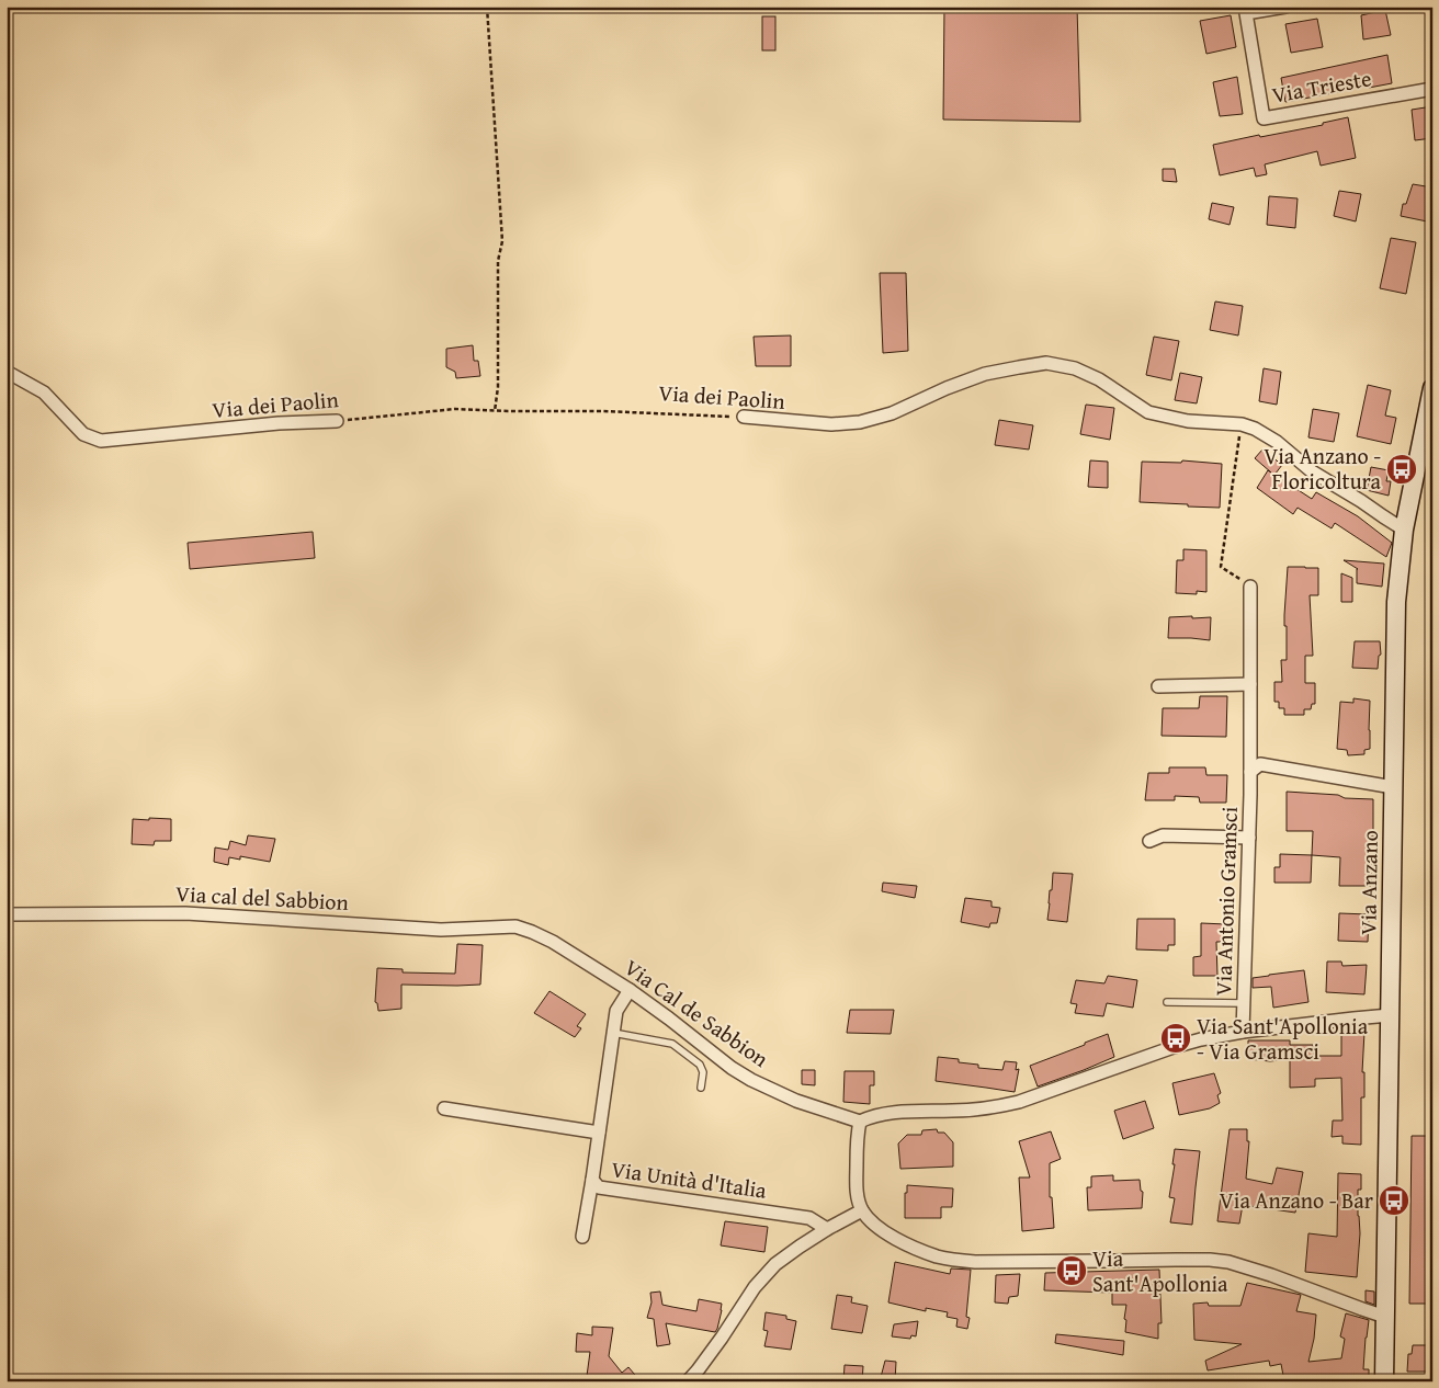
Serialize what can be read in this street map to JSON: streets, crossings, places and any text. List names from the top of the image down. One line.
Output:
{"streets":{"main road":["Via Anzano"],"street":["Via Trieste","Via dei Paolin","Via cal del Sabbion","Via Antonio Gramsci","Via Cal de Sabbion","Via Unità d'Italia"]},"crossings":[["Via dei Paolin","Via Anzano"],["Via cal del Sabbion","Via Cal de Sabbion"],["Via Cal de Sabbion","Via Unità d'Italia"]],"places":{"bus stop":["Via Anzano - Floricoltura","Via Sant'Apollonia - Via Gramsci","Via Anzano - Bar","Via Sant'Apollonia"]}}
